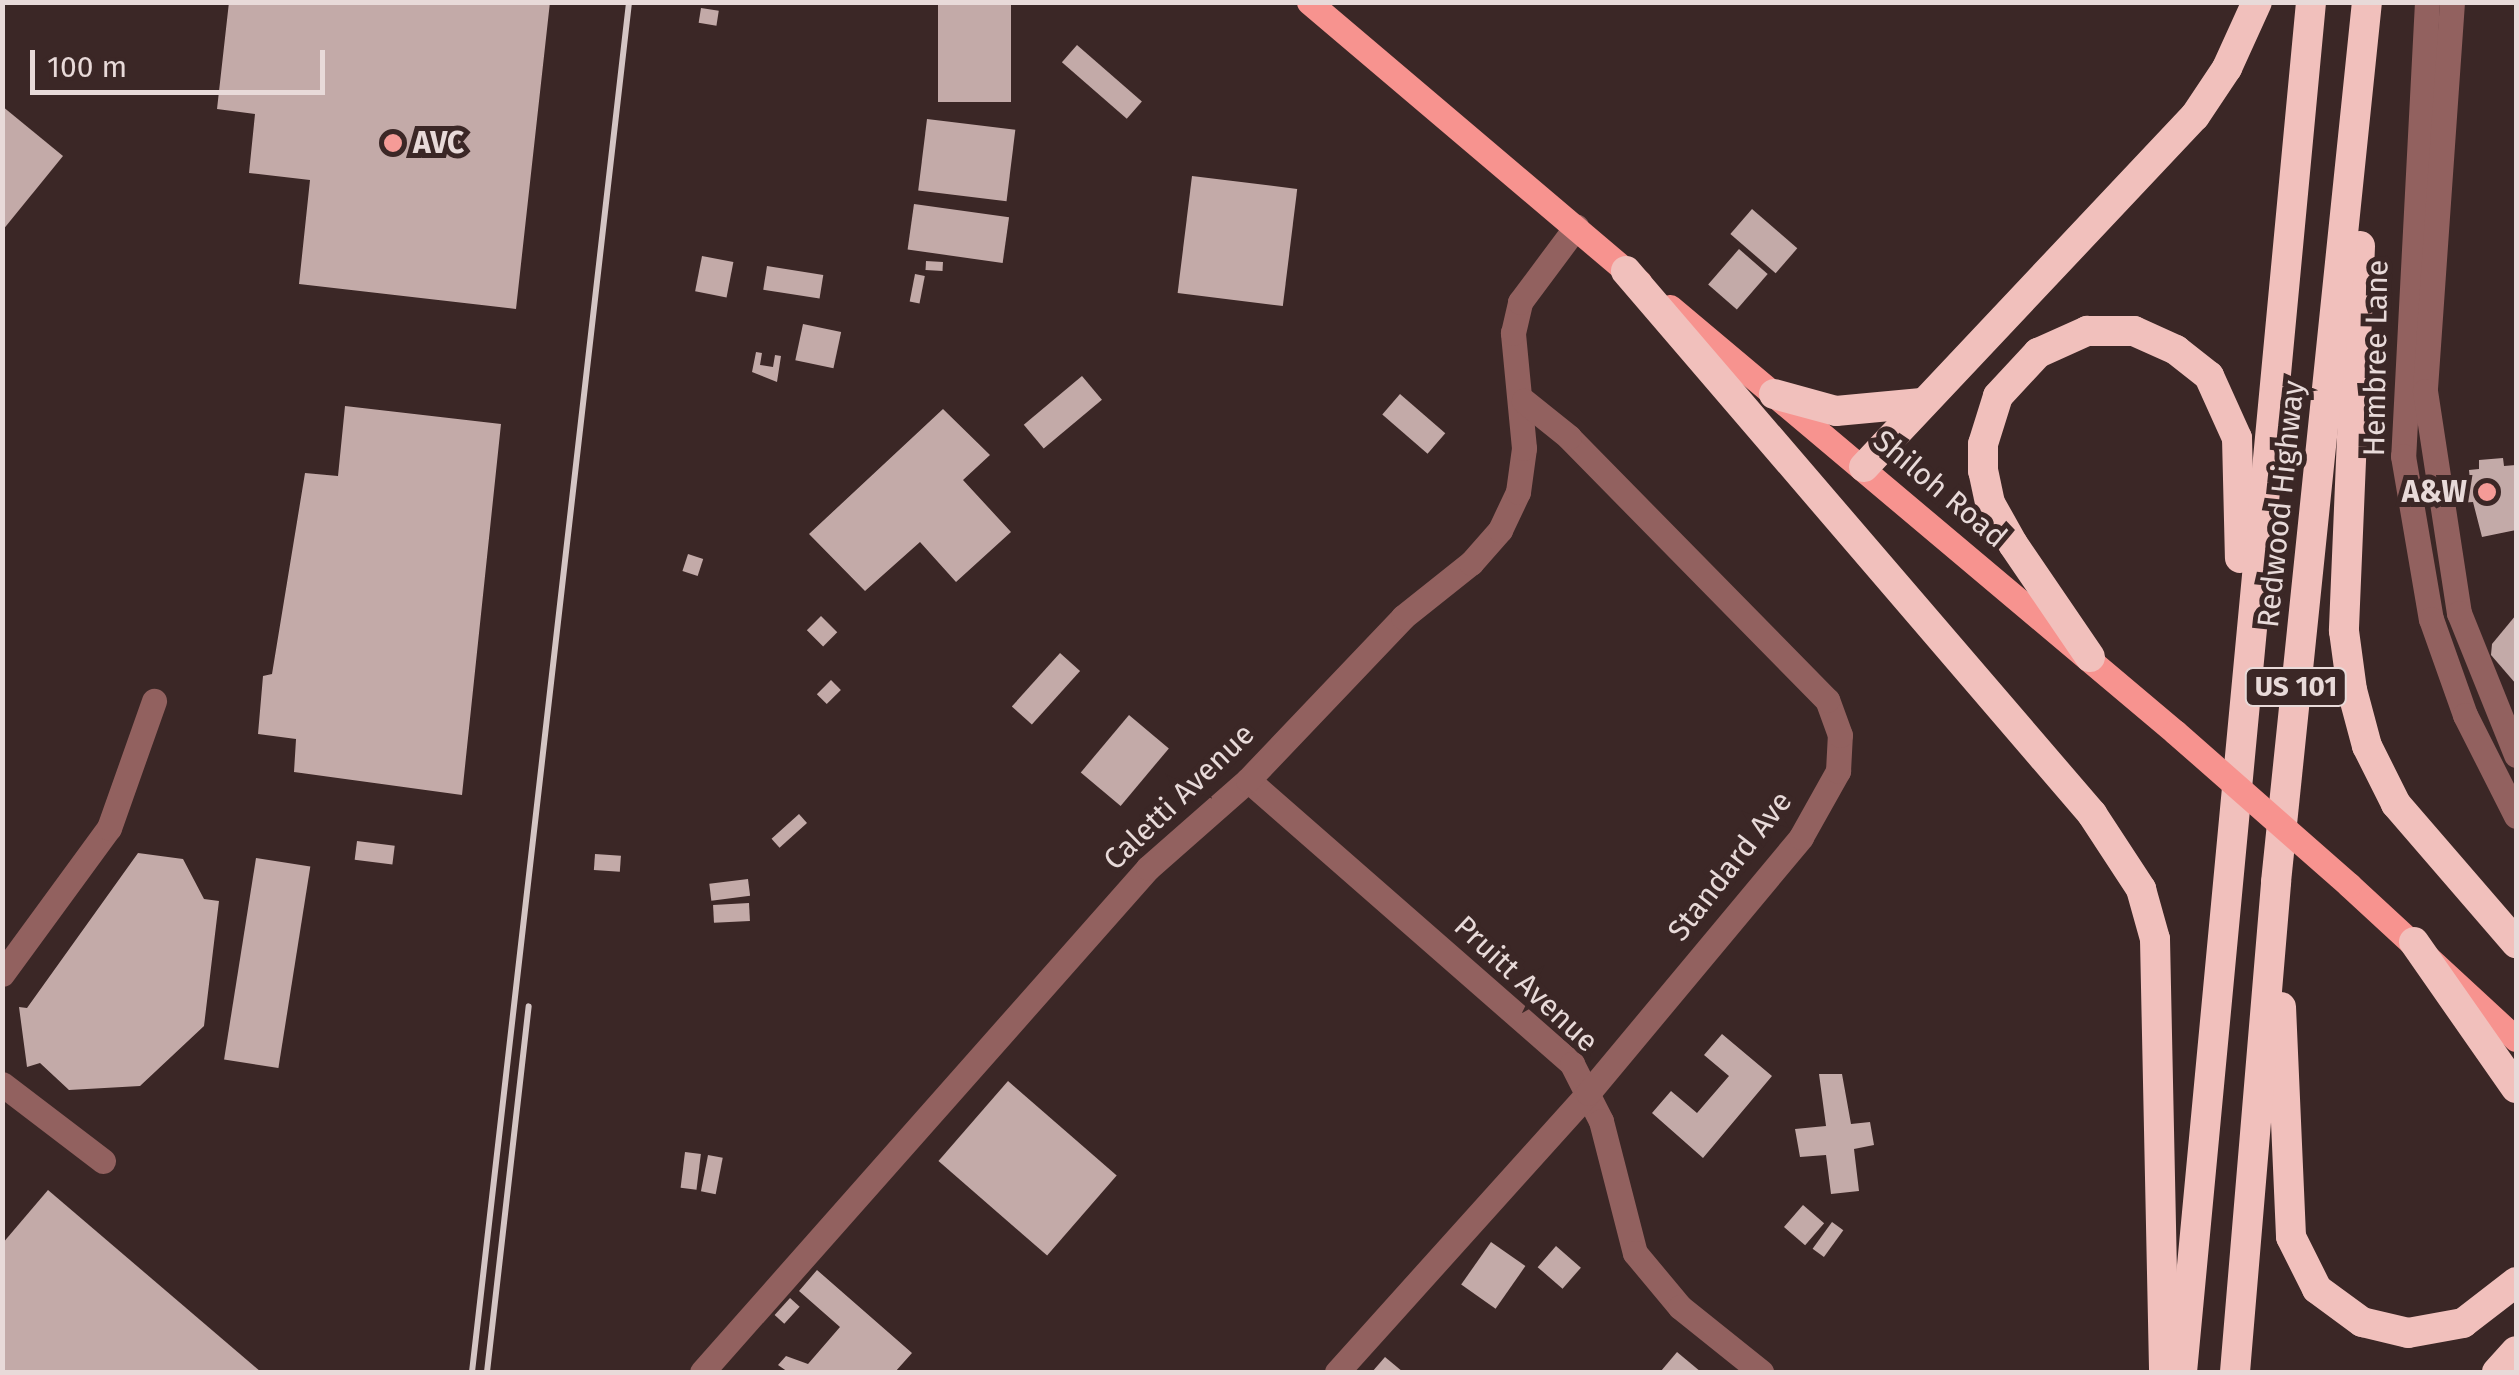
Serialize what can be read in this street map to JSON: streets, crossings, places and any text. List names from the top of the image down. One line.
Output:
{"streets":{"highway":["Redwood Highway","US 101"],"main road":["Shiloh Road"],"street":["Hembree Lane","Caletti Avenue","Standard Ave","Pruitt Avenue"]},"crossings":[["Shiloh Road","Caletti Avenue"],["Caletti Avenue","Standard Ave"],["Caletti Avenue","Pruitt Avenue"],["Standard Ave","Pruitt Avenue"]],"places":["AVC","A&W"],"scale_bar":"100 m"}
